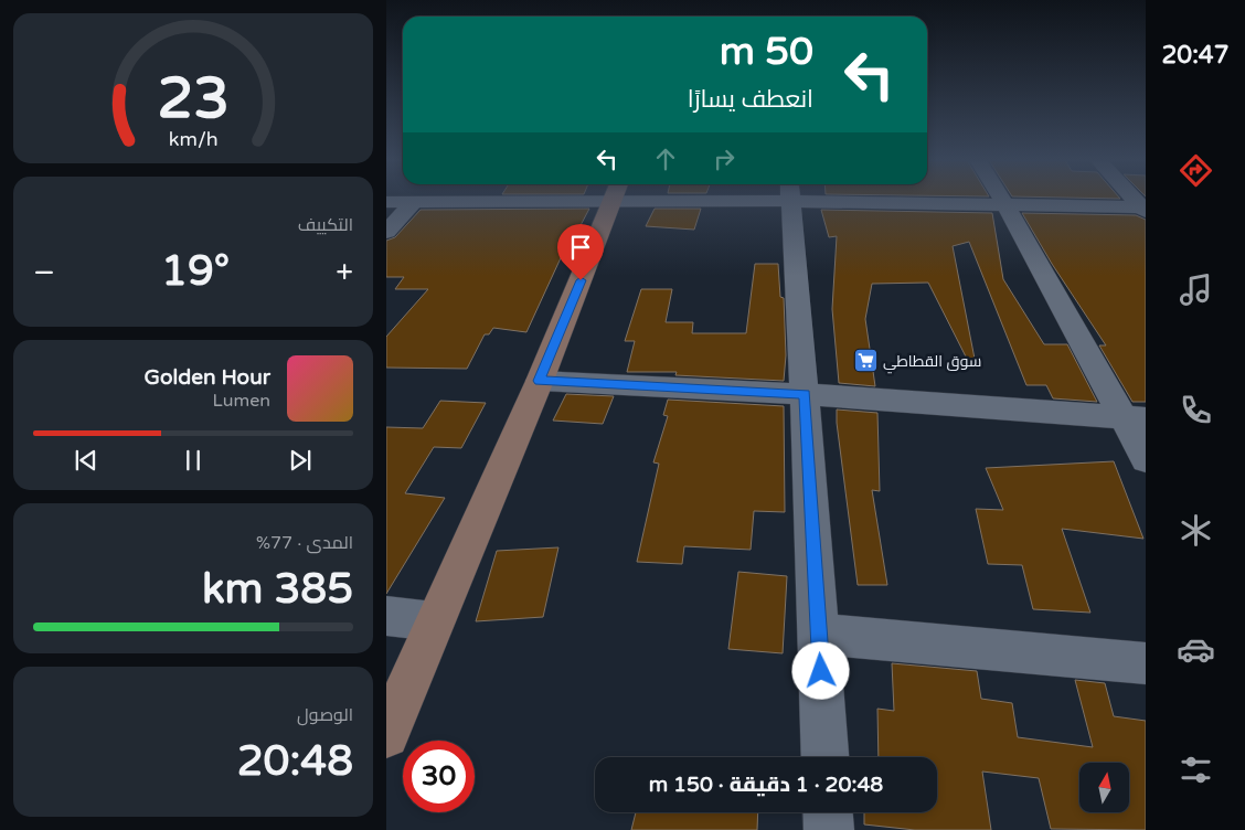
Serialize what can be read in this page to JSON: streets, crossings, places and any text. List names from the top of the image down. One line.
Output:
{"places":{"supermarket":["سوق القطاطي"]},"north":"top","page":{"tabs":"20:47","turn":["50 m","انعطف يسارًا"],"tile":["التكييف",["المدى · 77%","385 km"],["الوصول","20:48"]],"heat":["−","19°","+"],"song":["Golden Hour","Lumen"],"limit":"30","trip":"20:48 · 1 دقيقة · 150 m","gauge":["23","km/h"]}}
